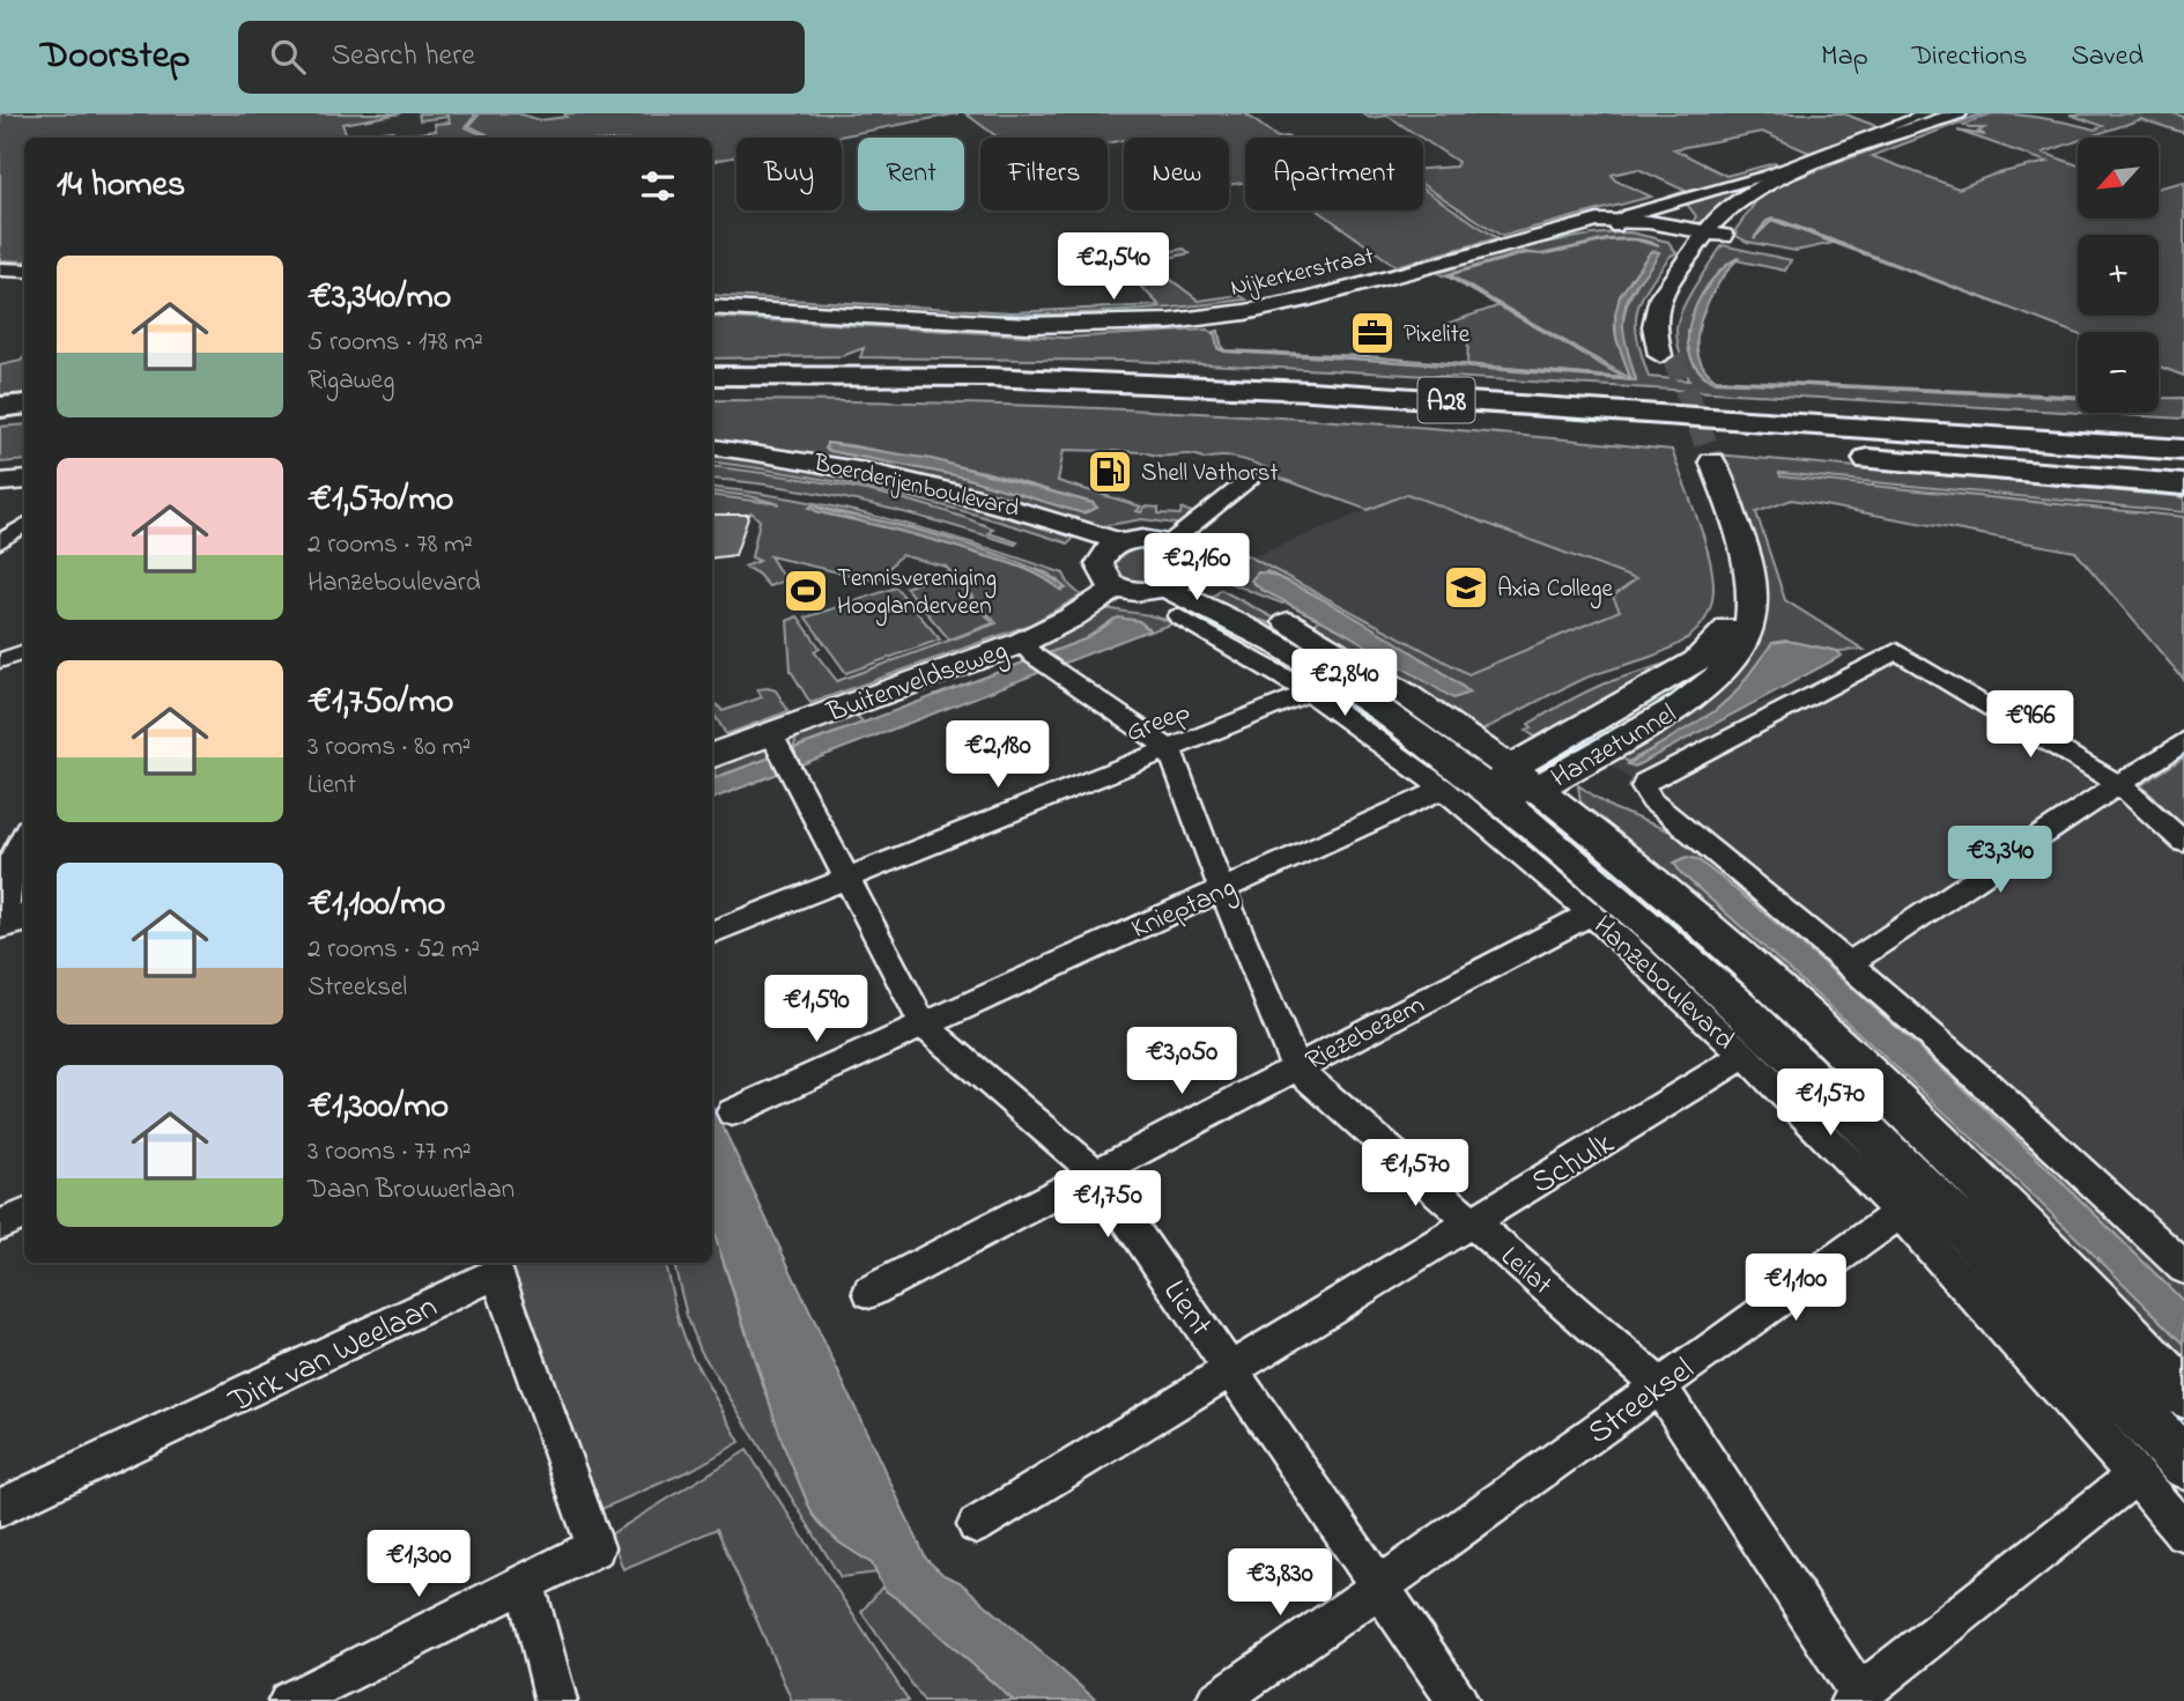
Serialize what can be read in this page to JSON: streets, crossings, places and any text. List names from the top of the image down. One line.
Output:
{"streets":{"highway":["A28"],"main road":["Nijkerkerstraat","Boerderijenboulevard","Buitenveldseweg","Hanzetunnel","Hanzeboulevard"],"street":["Greep","Knieptang","Riezebezem","Schulk","Leilat","Lient","Dirk van Weelaan","Streeksel"]},"crossings":[["Buitenveldseweg","Lient"],["Greep","Hanzeboulevard"],["Greep","Leilat"],["Greep","Lient"],["Hanzetunnel","Hanzeboulevard"],["Knieptang","Hanzeboulevard"],["Knieptang","Leilat"],["Knieptang","Lient"],["Hanzeboulevard","Riezebezem"],["Hanzeboulevard","Schulk"],["Hanzeboulevard","Streeksel"],["Riezebezem","Leilat"],["Riezebezem","Lient"],["Schulk","Leilat"],["Schulk","Lient"],["Leilat","Streeksel"],["Lient","Streeksel"]],"places":{"office":["Pixelite"],"fuel station":["Shell Vathorst"],"school or university":["Axia College"],"sports":["Tennisvereniging Hooglanderveen"]},"north":"bottom left","page":{"header":"Doorstep","search":"Search here","nav":["Map","Directions","Saved"],"map_buttons":["+","−"],"chip":["Buy","Rent","Filters","New","Apartment"],"heading":"14 homes","price":["€2,540","€2,160","€2,840","€966","€2,180","€3,340","€1,590","€3,050","€1,570","€1,570","€1,750","€1,100","€1,300","€3,830"],"list":[{"name":"€3,340/mo","note":"5 rooms · 178 m² · Rigaweg"},{"name":"€1,570/mo","note":"2 rooms · 78 m² · Hanzeboulevard"},{"name":"€1,750/mo","note":"3 rooms · 80 m² · Lient"},{"name":"€1,100/mo","note":"2 rooms · 52 m² · Streeksel"},{"name":"€1,300/mo","note":"3 rooms · 77 m² · Daan Brouwerlaan"}]}}
